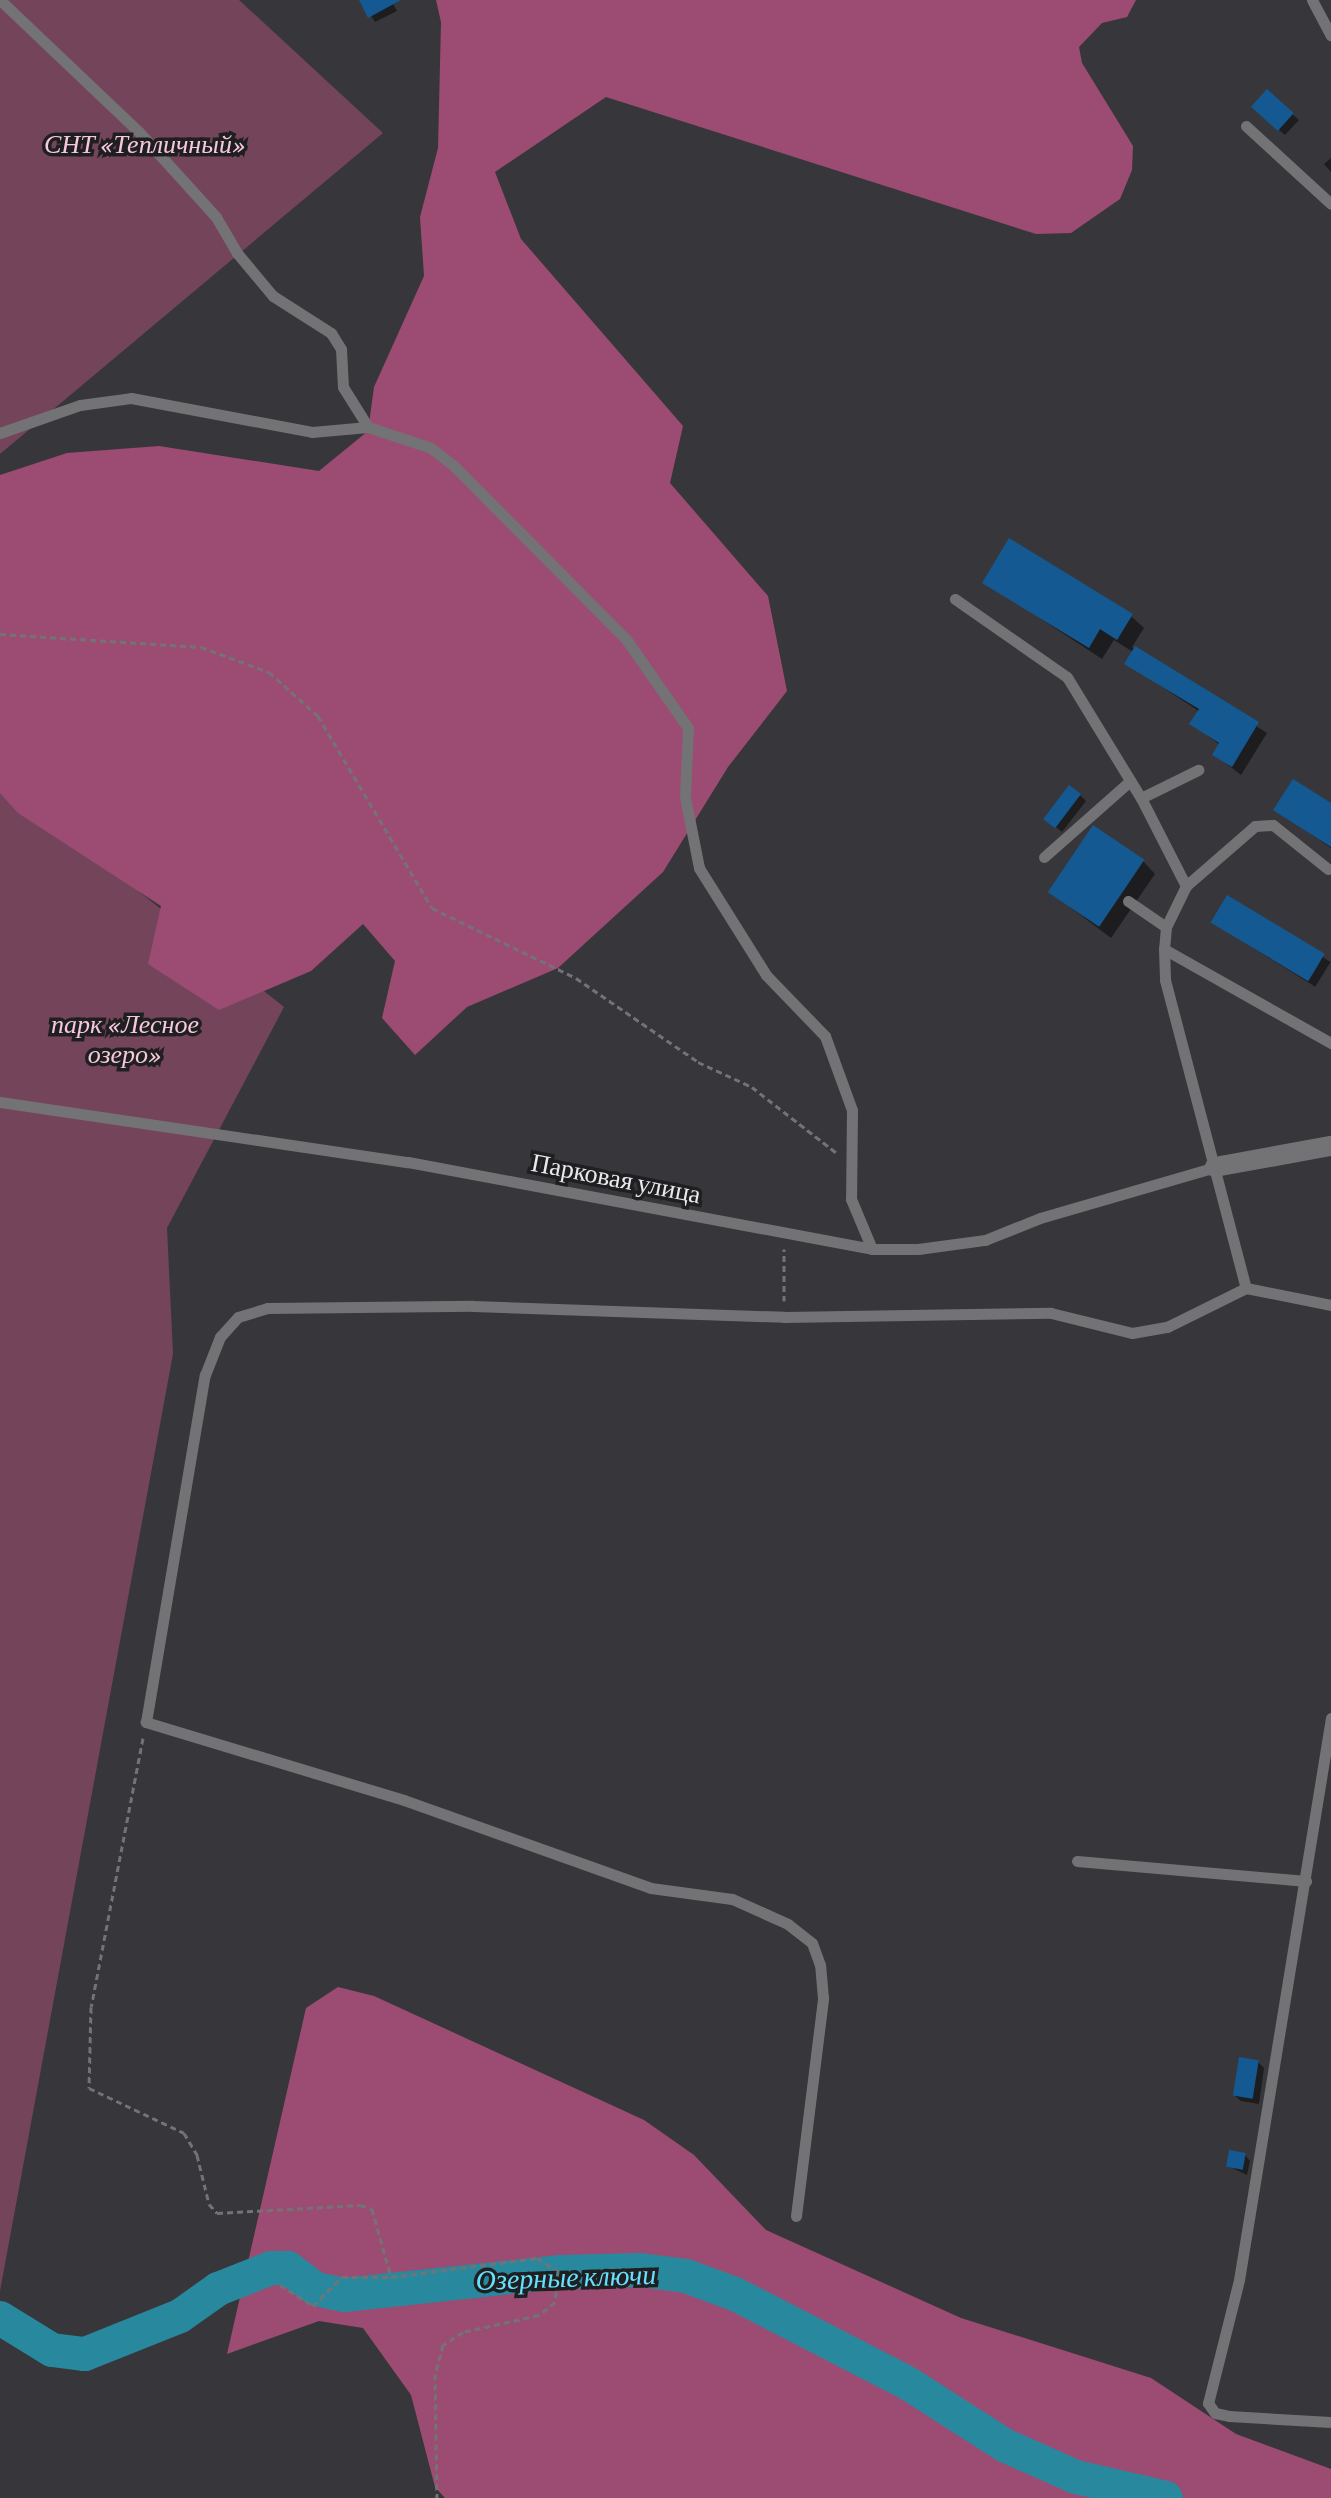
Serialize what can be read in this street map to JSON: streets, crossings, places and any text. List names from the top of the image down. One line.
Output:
{"streets":{"lane":["Парковая улица"]},"water":["Озерные ключи"],"parks":["СНТ «Тепличный»","парк «Лесное озеро»"]}
